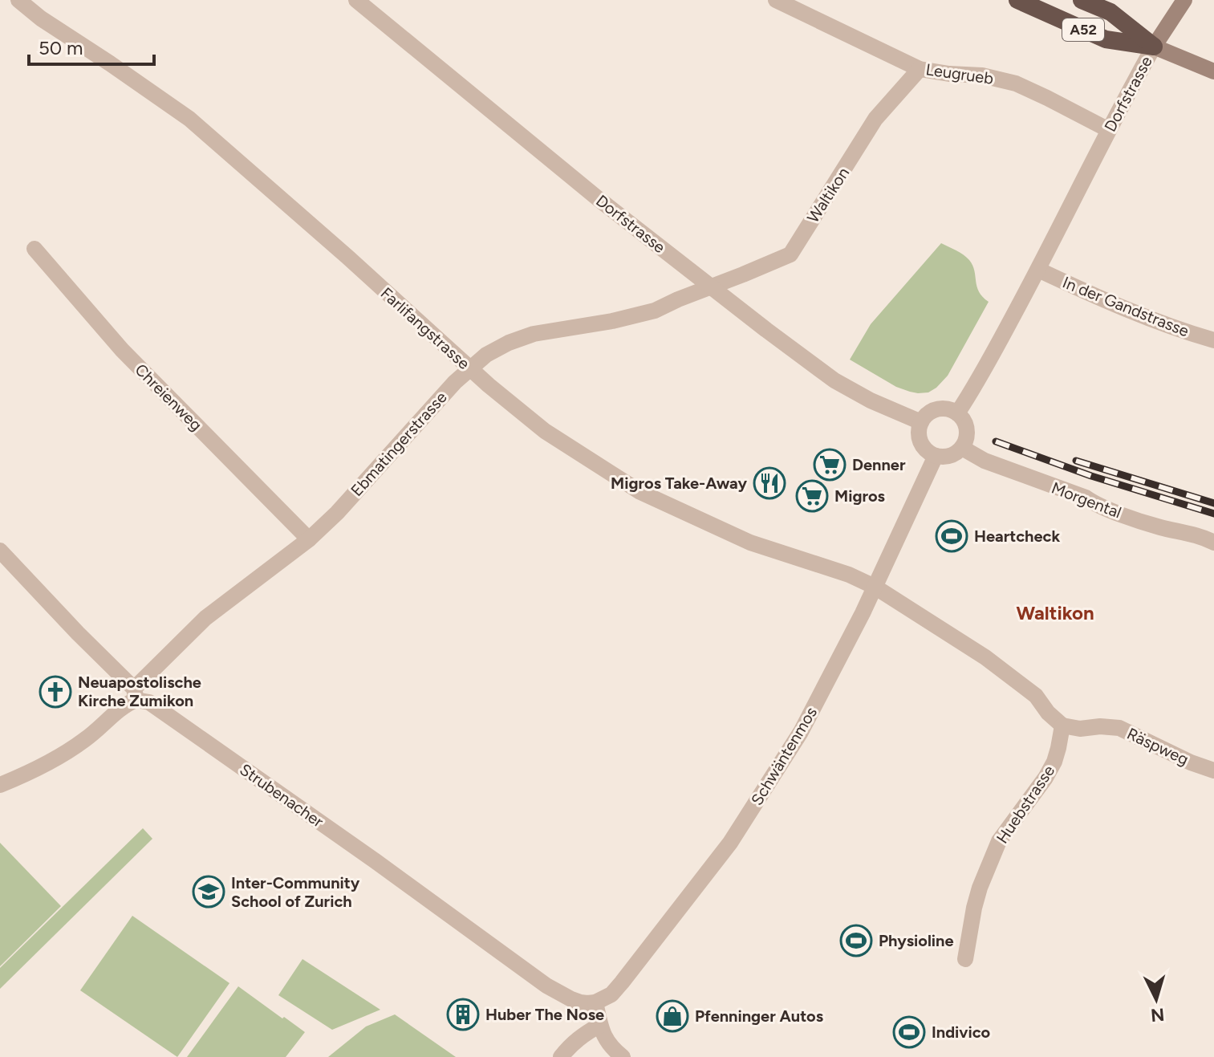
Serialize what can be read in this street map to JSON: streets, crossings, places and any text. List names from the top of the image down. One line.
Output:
{"streets":{"highway":["A52"],"street":["Leugrueb","Dorfstrasse","Waltikon","In der Gandstrasse","Farlifangstrasse","Chreienweg","Ebmatingerstrasse","Morgental","Räspweg","Schwäntenmos","Strubenacher","Huebstrasse"]},"crossings":[["A52","Dorfstrasse"],["Leugrueb","Dorfstrasse"],["Leugrueb","Waltikon"],["Dorfstrasse","Waltikon"],["Dorfstrasse","In der Gandstrasse"],["Dorfstrasse","Ebmatingerstrasse"],["Dorfstrasse","Morgental"],["Dorfstrasse","Schwäntenmos"],["Waltikon","Ebmatingerstrasse"],["Farlifangstrasse","Ebmatingerstrasse"],["Farlifangstrasse","Schwäntenmos"],["Chreienweg","Ebmatingerstrasse"],["Ebmatingerstrasse","Strubenacher"],["Morgental","Schwäntenmos"],["Räspweg","Huebstrasse"],["Schwäntenmos","Strubenacher"]],"districts":["Waltikon"],"places":{"supermarket":["Denner","Migros"],"restaurant":["Migros Take-Away"],"sports":["Heartcheck","Physioline","Indivico"],"church":["Neuapostolische Kirche Zumikon"],"school or university":["Inter-Community School of Zurich"],"building":["Huber The Nose"],"shop":["Pfenninger Autos"]},"scale_bar":"50 m","north":"bottom"}
